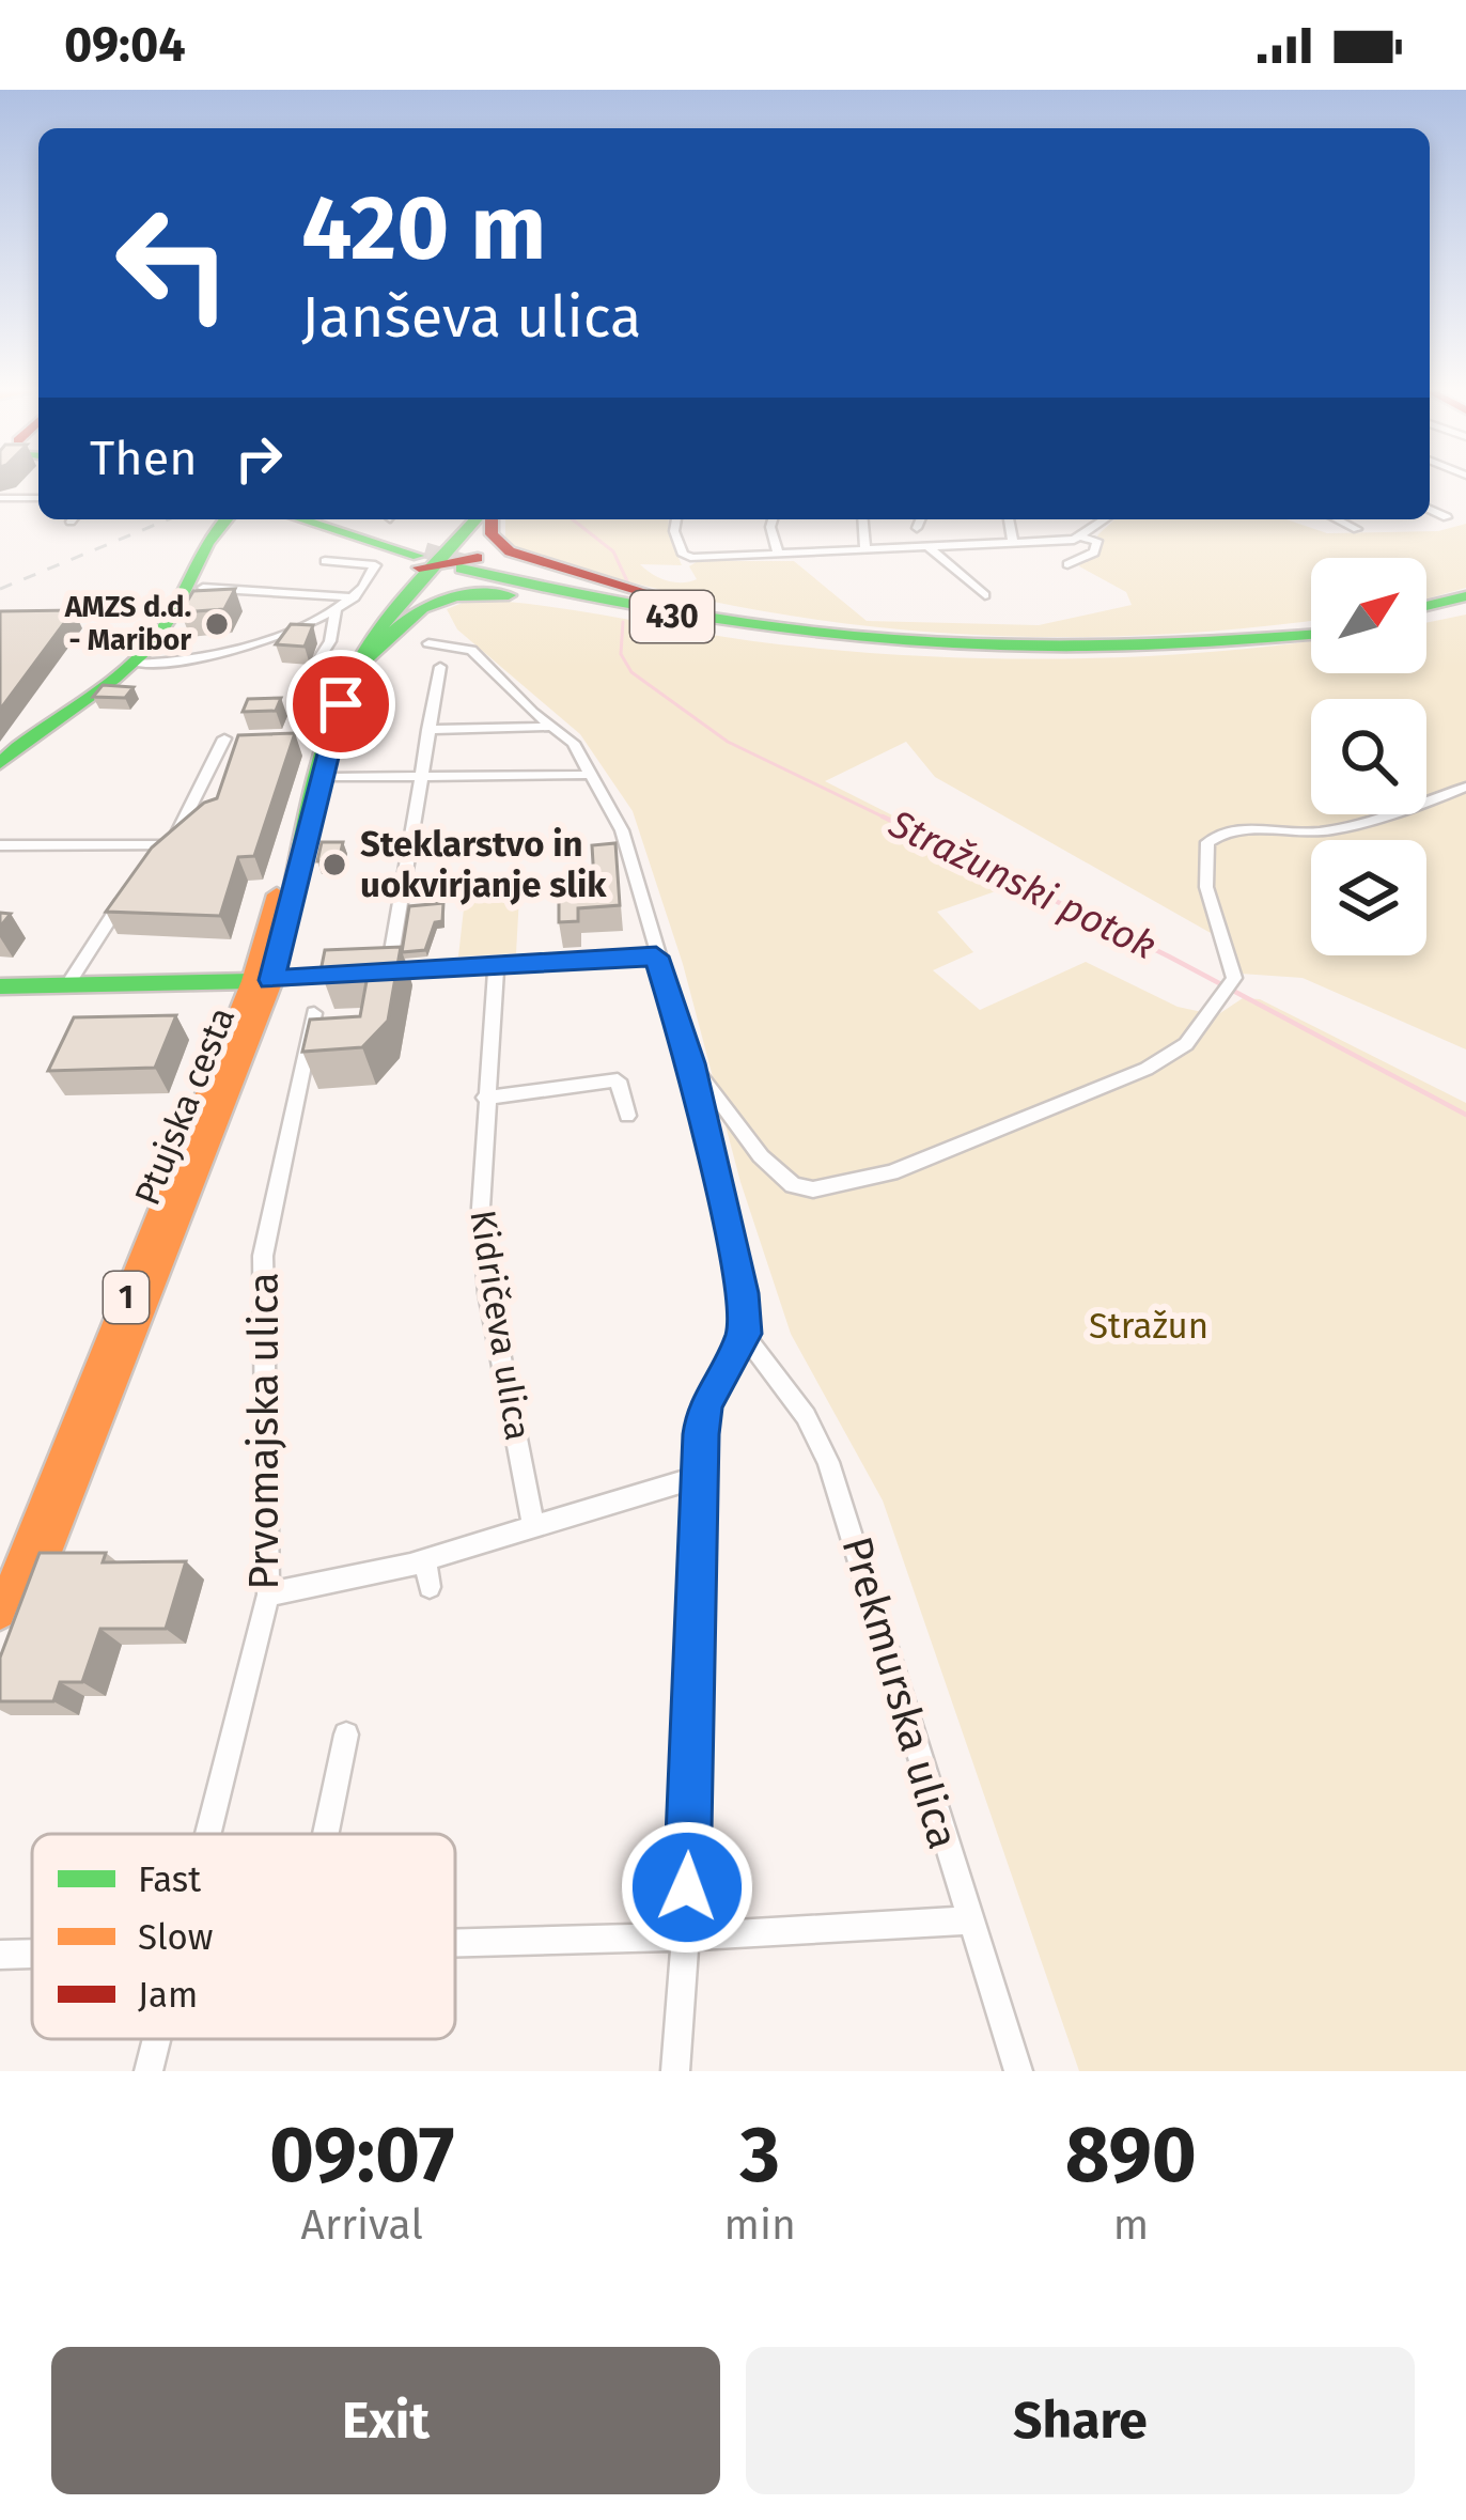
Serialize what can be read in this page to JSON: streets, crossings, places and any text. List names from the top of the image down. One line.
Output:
{"streets":{"main road":["430","Ptujska cesta","1"],"street":["Kidričeva ulica","Prvomajska ulica","Prekmurska ulica"]},"crossings":[["430","Ptujska cesta"]],"water":["Stražunski potok"],"parks":["Stražun"],"places":["AMZS d.d. - Maribor","Steklarstvo in uokvirjanje slik"],"legend":["Fast","Slow","Jam"],"north":"top right","page":{"status":"09:04","turn":["420 m","Janševa ulica"],"then":"Then","eta":["09:07","Arrival","3","min","890","m"],"buttons":["Exit","Share"]}}
